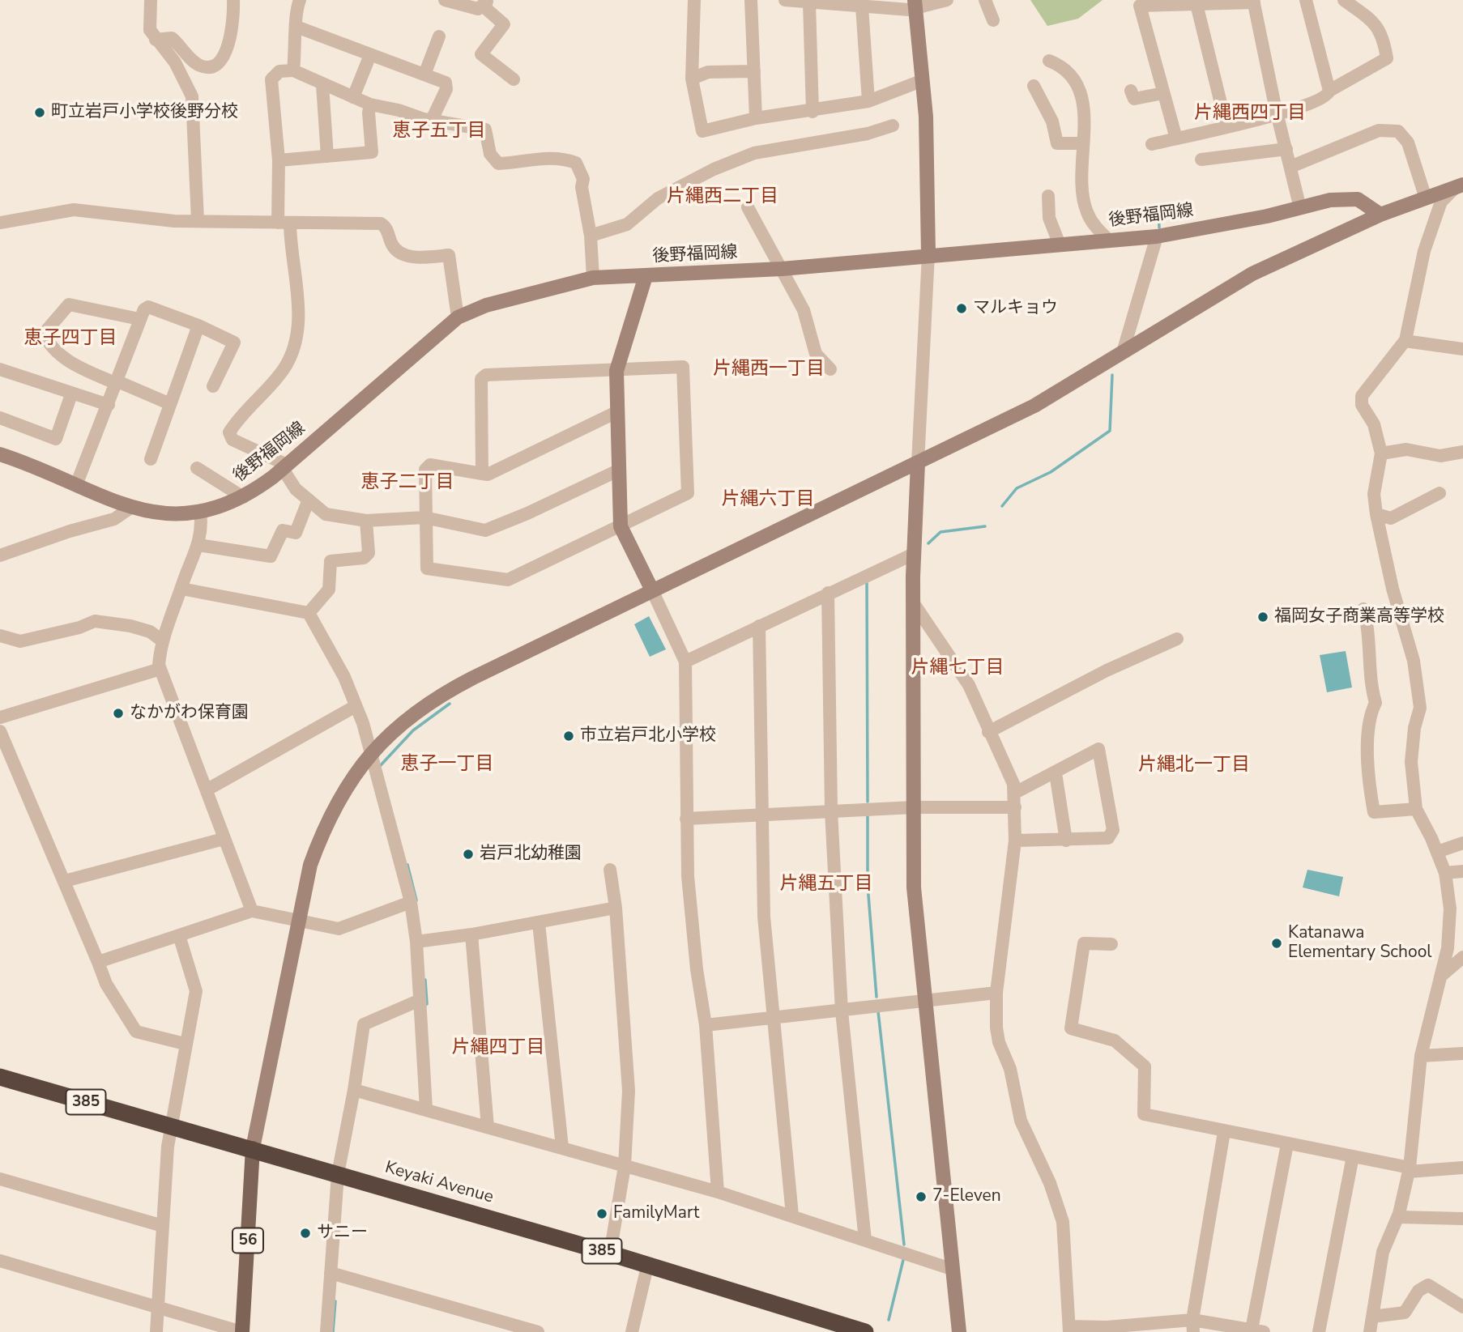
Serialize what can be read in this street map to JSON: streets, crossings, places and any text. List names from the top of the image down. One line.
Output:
{"streets":{"highway":["385","Keyaki Avenue"],"main road":["56"],"street":["後野福岡線"]},"crossings":[["Keyaki Avenue","56"]],"districts":["片縄西四丁目","恵子五丁目","片縄西二丁目","恵子四丁目","片縄西一丁目","恵子二丁目","片縄六丁目","片縄七丁目","恵子一丁目","片縄北一丁目","片縄五丁目","片縄四丁目"],"places":["町立岩戸小学校後野分校","マルキョウ","福岡女子商業高等学校","なかがわ保育園","市立岩戸北小学校","岩戸北幼稚園","Katanawa Elementary School","7-Eleven","FamilyMart","サニー"]}
